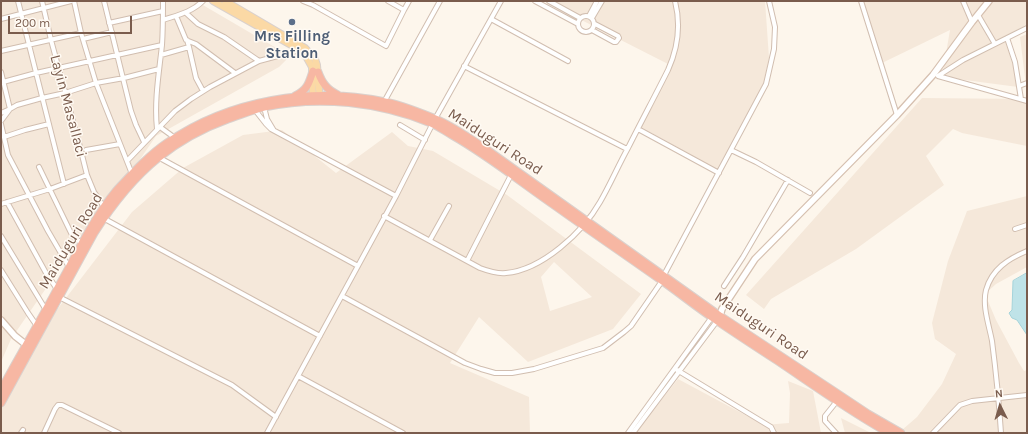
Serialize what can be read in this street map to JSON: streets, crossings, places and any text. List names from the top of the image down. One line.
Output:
{"streets":{"highway":["Maiduguri Road"],"street":["Layin Masallaci"]},"crossings":[["Layin Masallaci","Maiduguri Road"]],"places":["Mrs Filling Station"],"scale_bar":"200 m","north":"top"}
